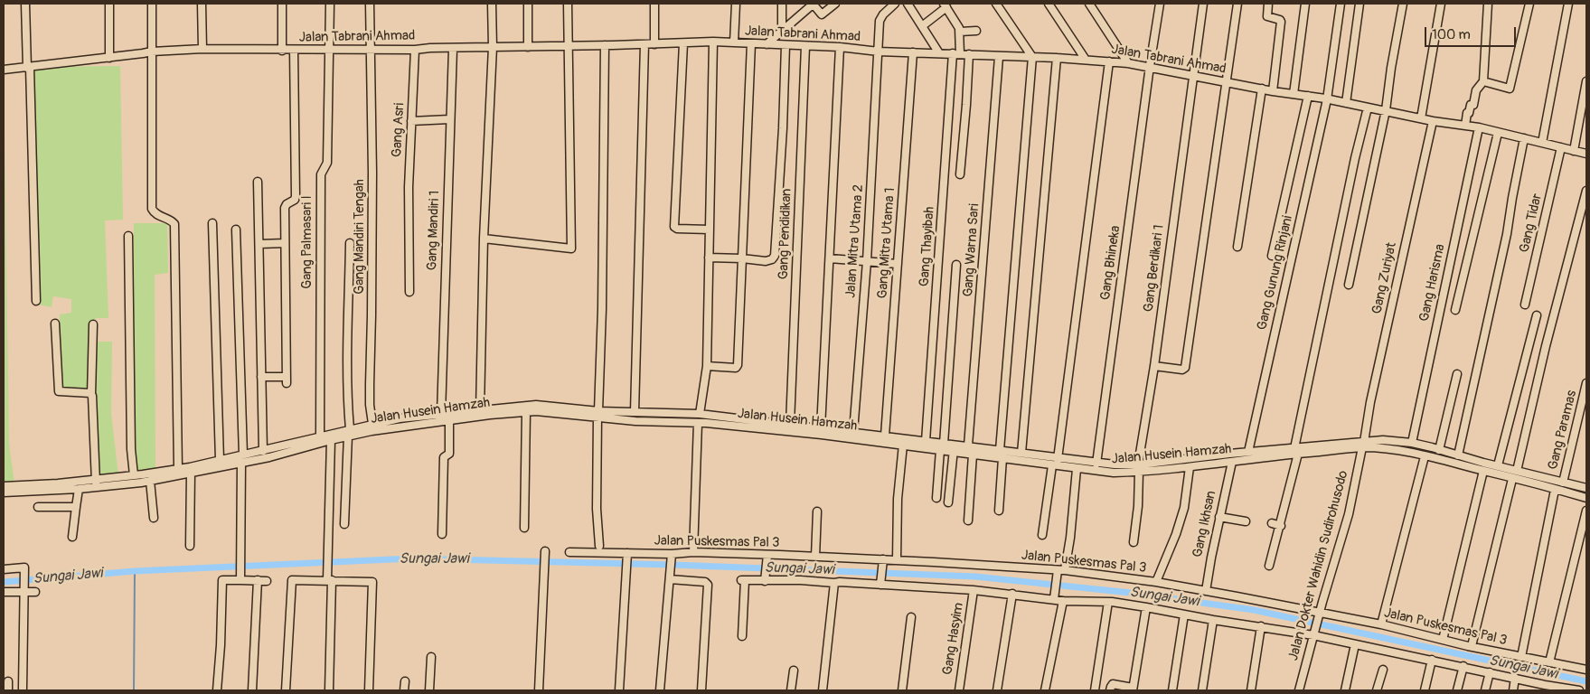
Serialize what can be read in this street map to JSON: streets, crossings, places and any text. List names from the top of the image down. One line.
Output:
{"streets":{"street":["Jalan Tabrani Ahmad","Gang Asri","Gang Tidar","Gang Mandiri 1","Gang Pendidikan","Gang Mandiri Tengah","Jalan Mitra Utama 2","Gang Palmasari I","Gang Mitra Utama 1","Gang Thayibah","Gang Warna Sari","Gang Bhineka","Gang Berdikari 1","Gang Gunung Rinjani","Gang Zuriyat","Gang Harisma","Jalan Husein Hamzah","Gang Paramas","Gang Ikhsan","Jalan Puskesmas Pal 3","Jalan Dokter Wahidin Sudirohusodo","Gang Hasyim"]},"crossings":[["Jalan Tabrani Ahmad","Gang Asri"],["Jalan Tabrani Ahmad","Gang Tidar"],["Jalan Tabrani Ahmad","Gang Mandiri 1"],["Jalan Tabrani Ahmad","Gang Pendidikan"],["Jalan Tabrani Ahmad","Gang Mandiri Tengah"],["Jalan Tabrani Ahmad","Jalan Mitra Utama 2"],["Jalan Tabrani Ahmad","Gang Palmasari I"],["Jalan Tabrani Ahmad","Gang Mitra Utama 1"],["Jalan Tabrani Ahmad","Gang Thayibah"],["Jalan Tabrani Ahmad","Gang Warna Sari"],["Jalan Tabrani Ahmad","Gang Bhineka"],["Jalan Tabrani Ahmad","Gang Berdikari 1"],["Jalan Tabrani Ahmad","Gang Gunung Rinjani"],["Jalan Tabrani Ahmad","Gang Zuriyat"],["Jalan Tabrani Ahmad","Gang Harisma"],["Gang Mandiri 1","Jalan Husein Hamzah"],["Gang Pendidikan","Jalan Husein Hamzah"],["Gang Mandiri Tengah","Jalan Husein Hamzah"],["Jalan Mitra Utama 2","Jalan Husein Hamzah"],["Gang Palmasari I","Jalan Husein Hamzah"],["Gang Mitra Utama 1","Jalan Husein Hamzah"],["Gang Thayibah","Jalan Husein Hamzah"],["Gang Warna Sari","Jalan Husein Hamzah"],["Gang Bhineka","Jalan Husein Hamzah"],["Gang Berdikari 1","Jalan Husein Hamzah"],["Gang Gunung Rinjani","Jalan Husein Hamzah"],["Gang Zuriyat","Jalan Husein Hamzah"],["Gang Zuriyat","Jalan Dokter Wahidin Sudirohusodo"],["Gang Harisma","Jalan Husein Hamzah"],["Jalan Husein Hamzah","Gang Paramas"],["Jalan Husein Hamzah","Gang Ikhsan"],["Jalan Husein Hamzah","Jalan Dokter Wahidin Sudirohusodo"],["Gang Ikhsan","Jalan Puskesmas Pal 3"],["Jalan Puskesmas Pal 3","Jalan Dokter Wahidin Sudirohusodo"]],"water":["Sungai Jawi"],"scale_bar":"100 m"}
